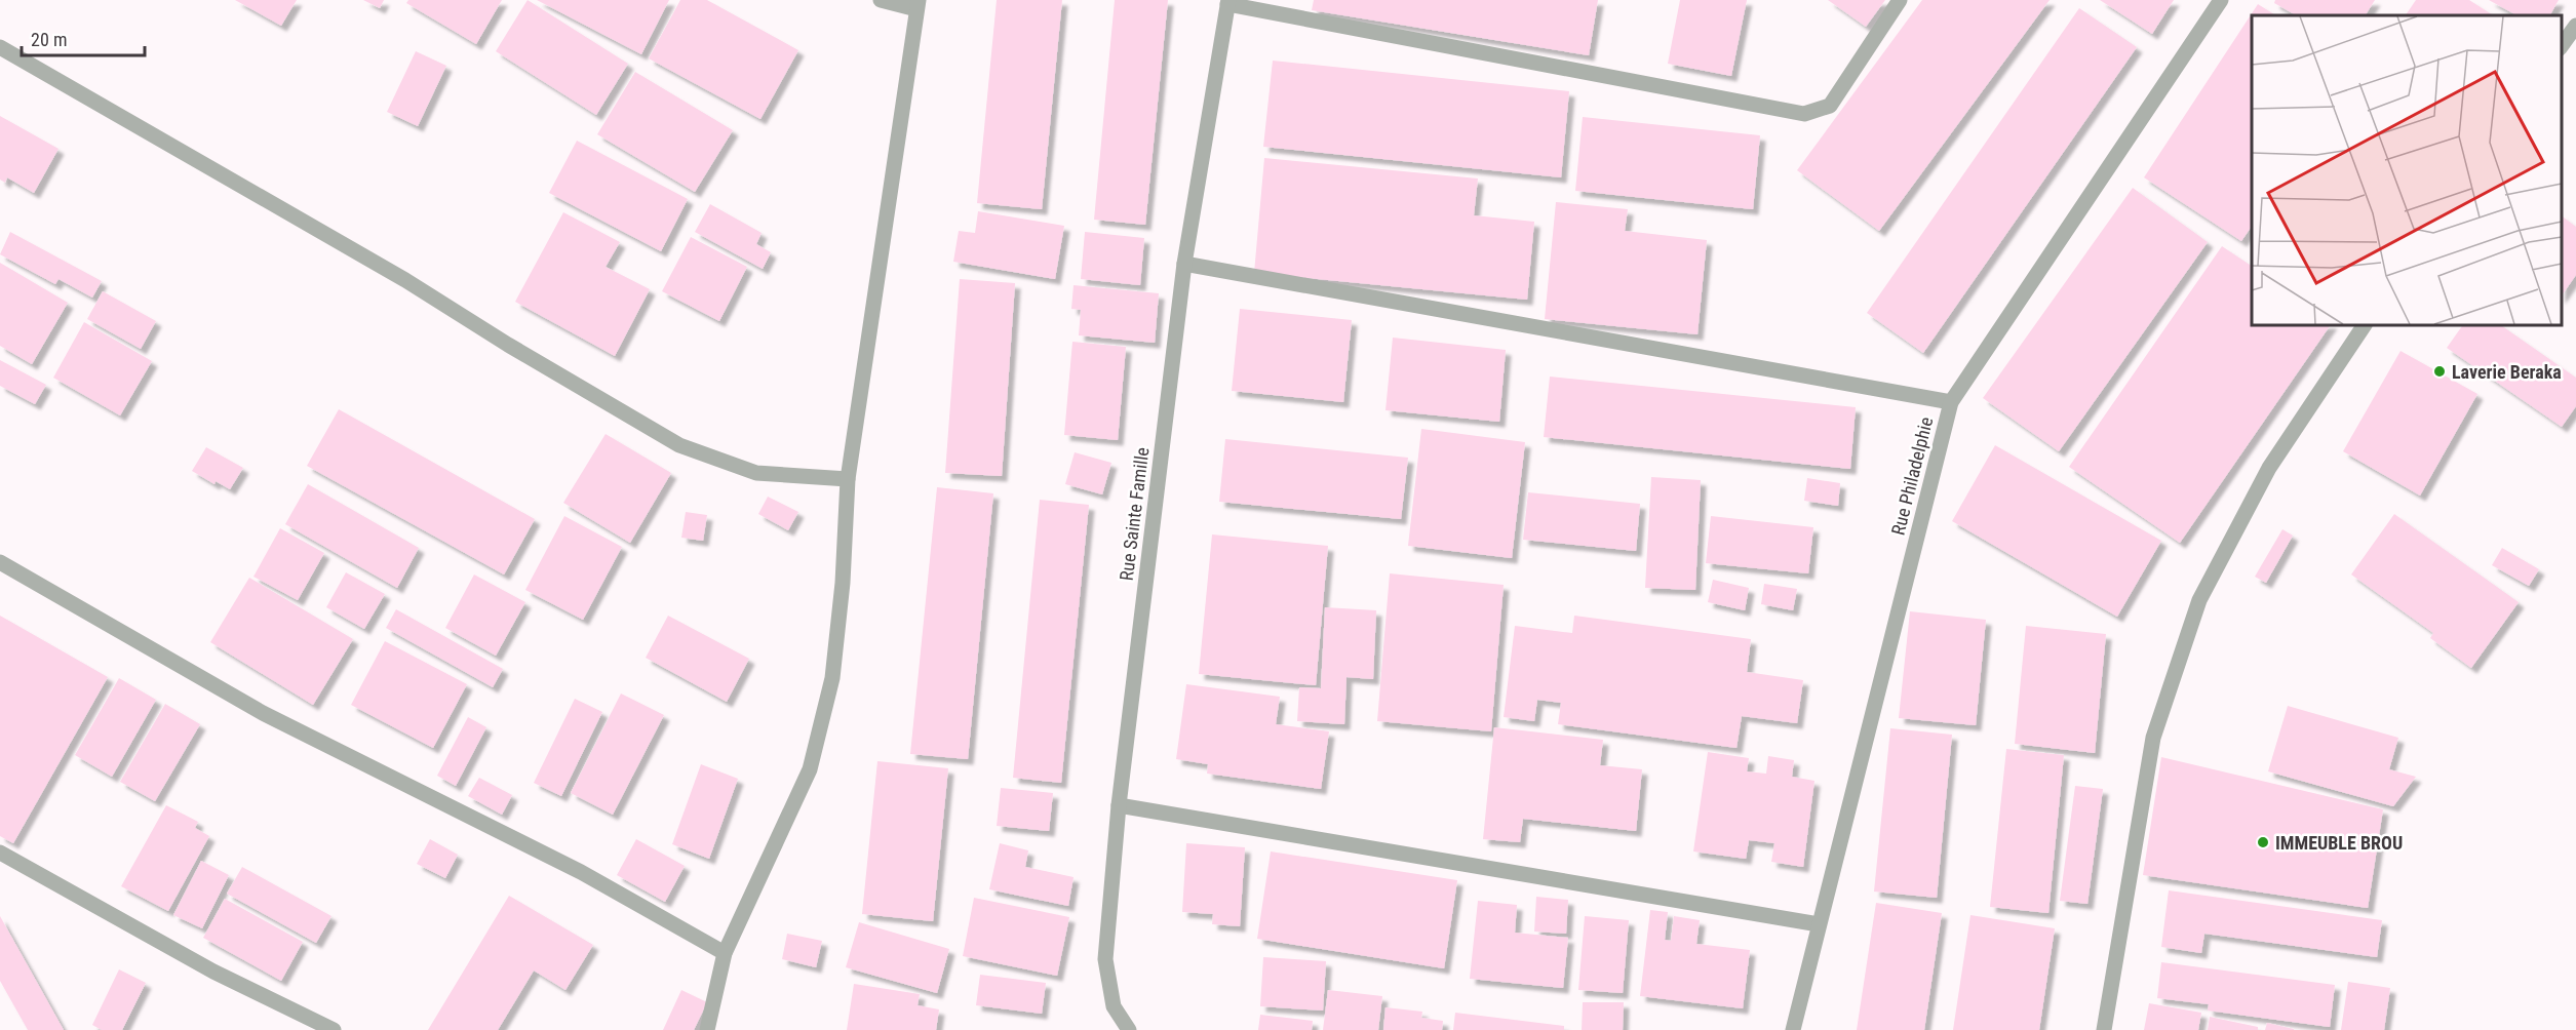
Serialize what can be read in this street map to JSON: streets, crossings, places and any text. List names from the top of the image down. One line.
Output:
{"streets":{"street":["Rue Philadelphie","Rue Sainte Famille"]},"places":["Laverie Beraka","IMMEUBLE BROU"],"scale_bar":"20 m"}
